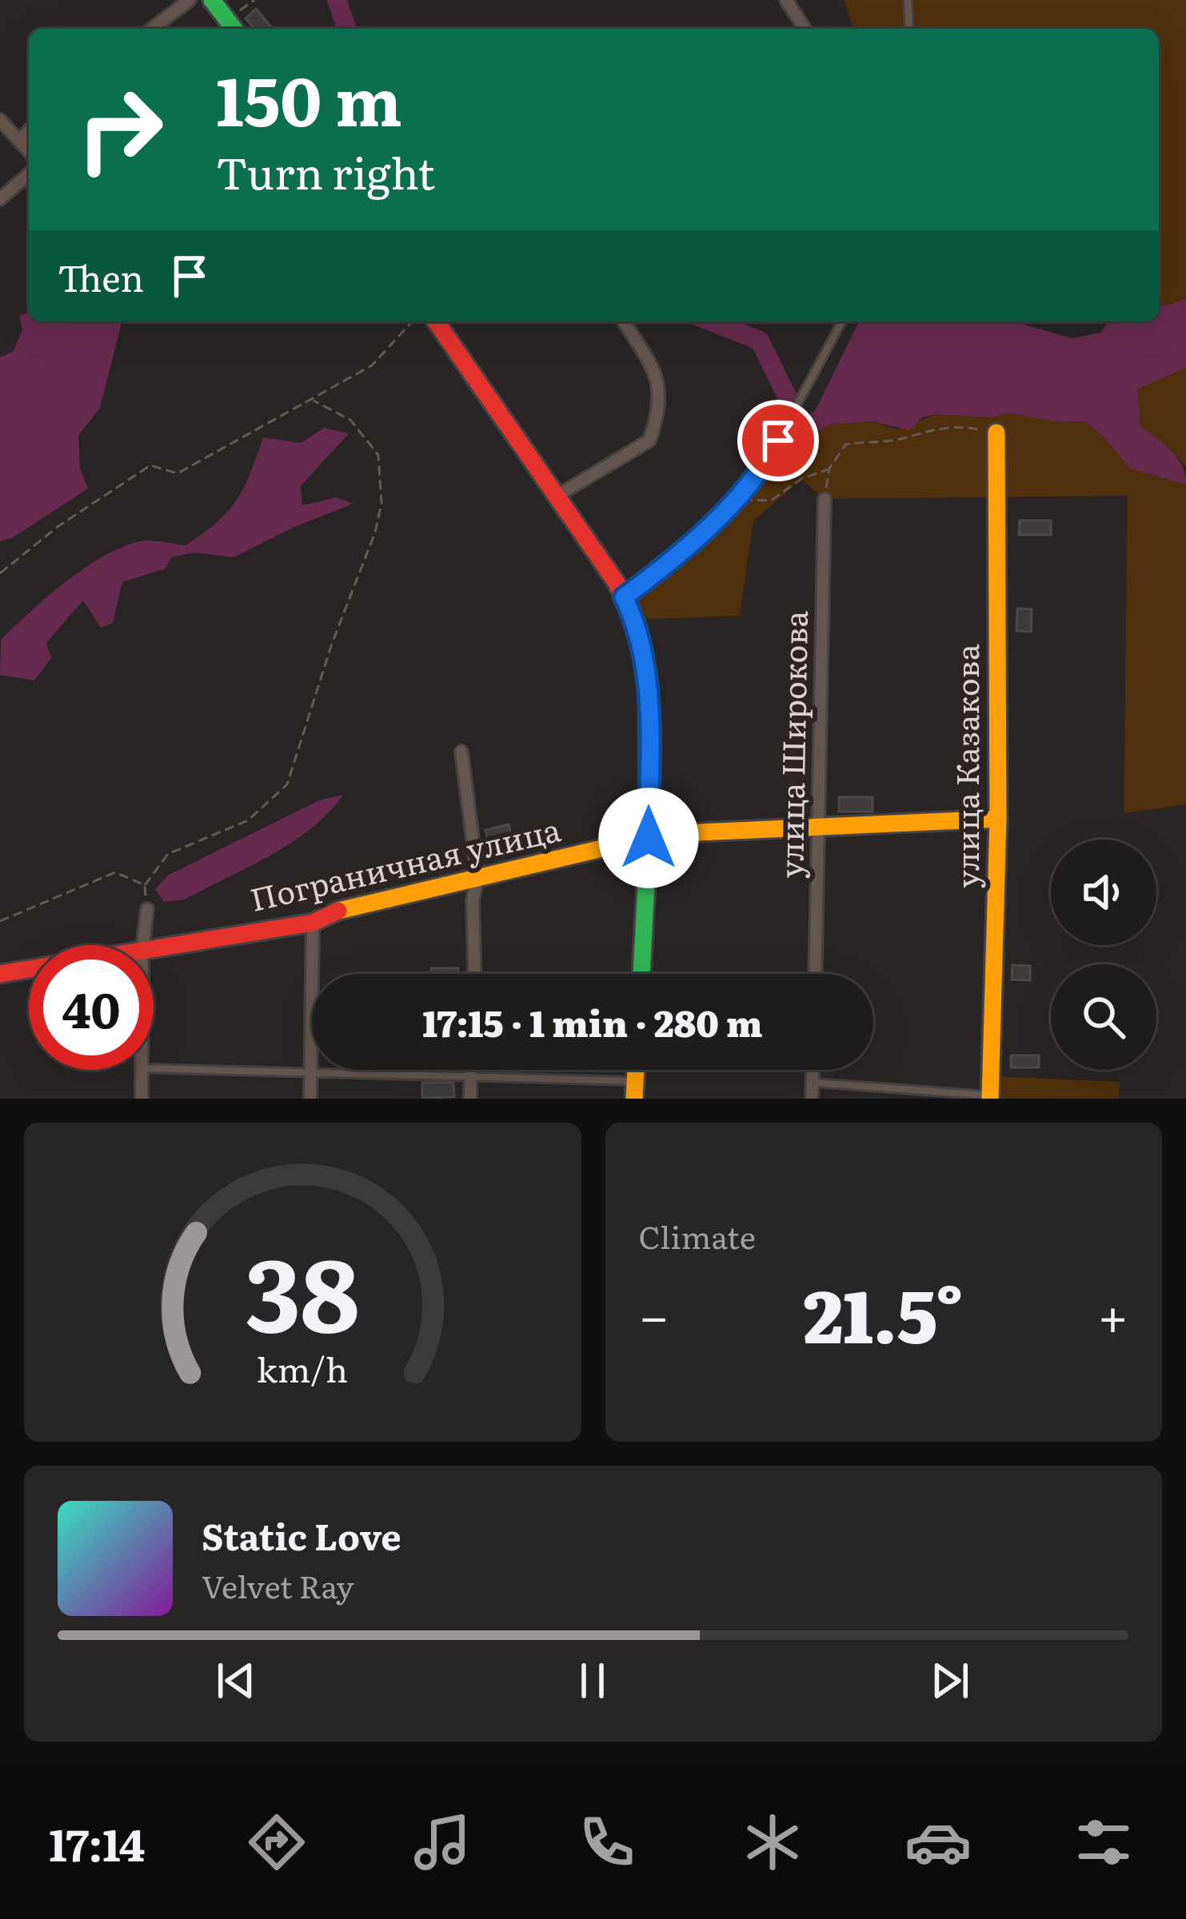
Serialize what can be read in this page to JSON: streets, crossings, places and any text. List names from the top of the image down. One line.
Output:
{"streets":{"street":["улица Широкова","улица Казакова","Пограничная улица"]},"crossings":[["улица Широкова","Пограничная улица"],["улица Казакова","Пограничная улица"]],"page":{"turn":["150 m","Turn right"],"then":"Then","limit":"40","trip":"17:15 · 1 min · 280 m","tile":"Climate","heat":["−","21.5°","+"],"song":["Static Love","Velvet Ray"],"tabs":"17:14","gauge":["38","km/h"]}}
